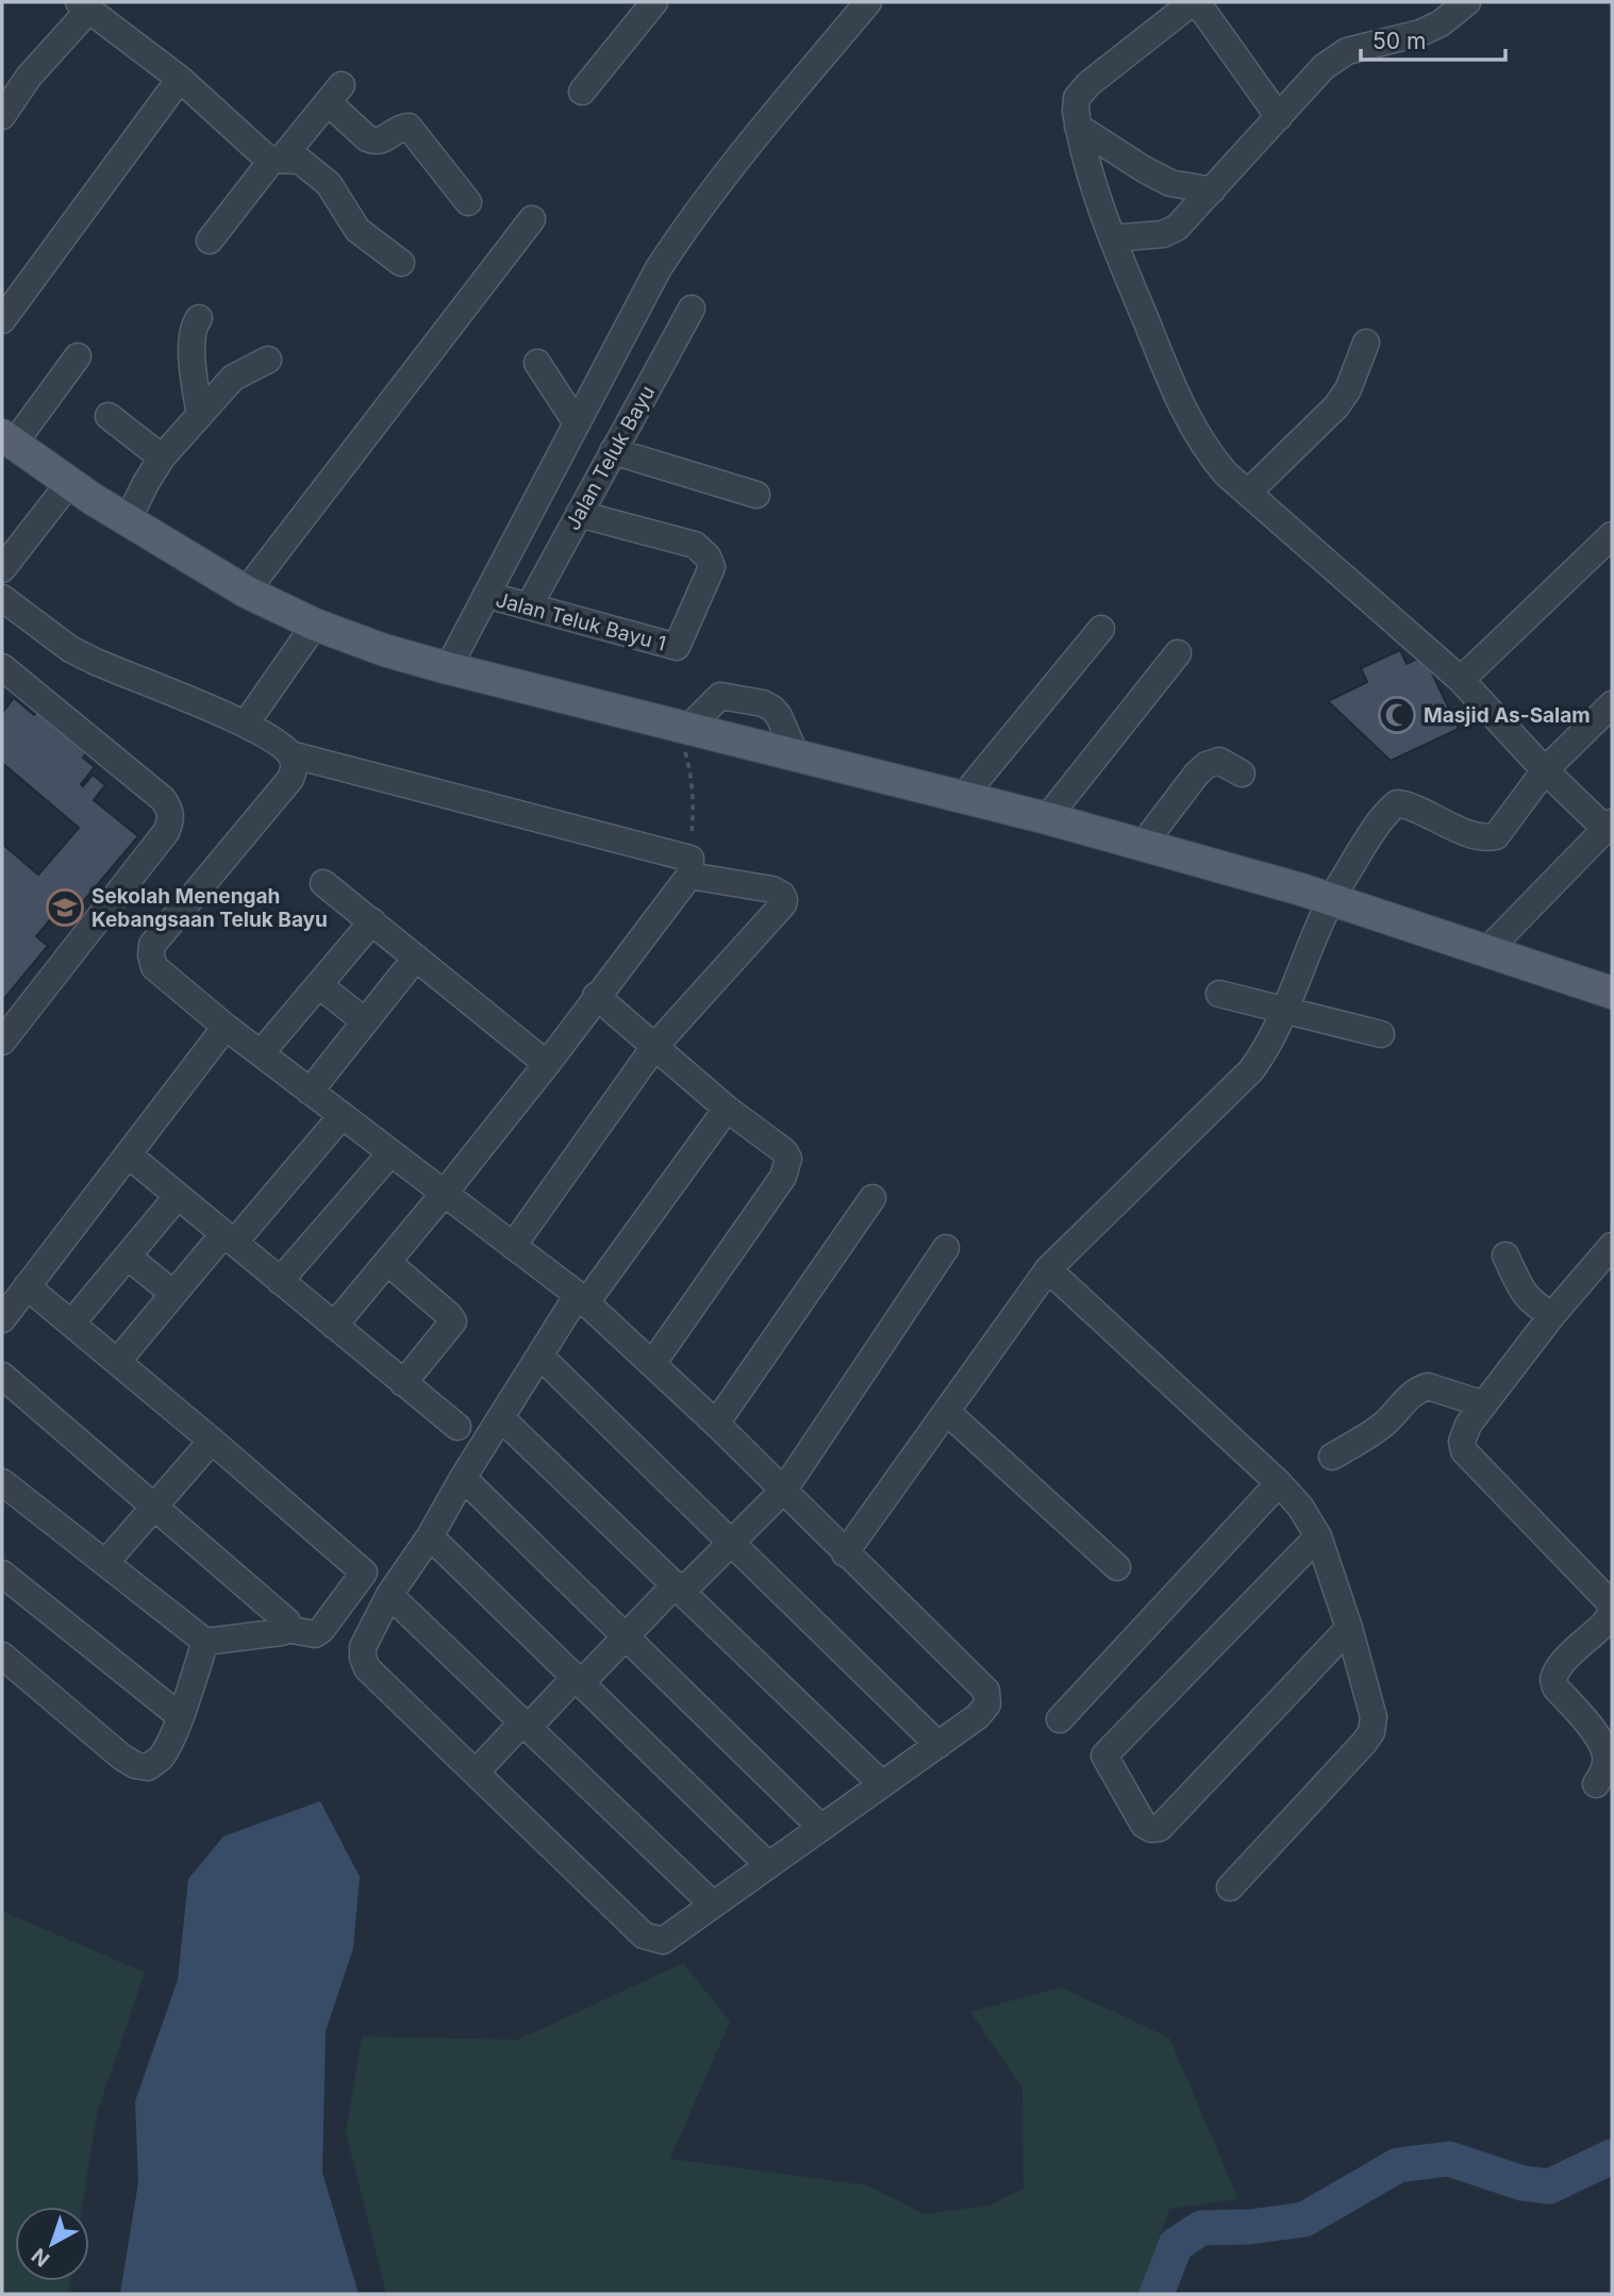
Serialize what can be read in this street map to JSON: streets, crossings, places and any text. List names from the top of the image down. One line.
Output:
{"streets":{"street":["Jalan Teluk Bayu","Jalan Teluk Bayu 1"]},"crossings":[["Jalan Teluk Bayu","Jalan Teluk Bayu 1"]],"places":{"mosque":["Masjid As-Salam"],"school or university":["Sekolah Menengah Kebangsaan Teluk Bayu"]},"scale_bar":"50 m","north":"bottom left"}
